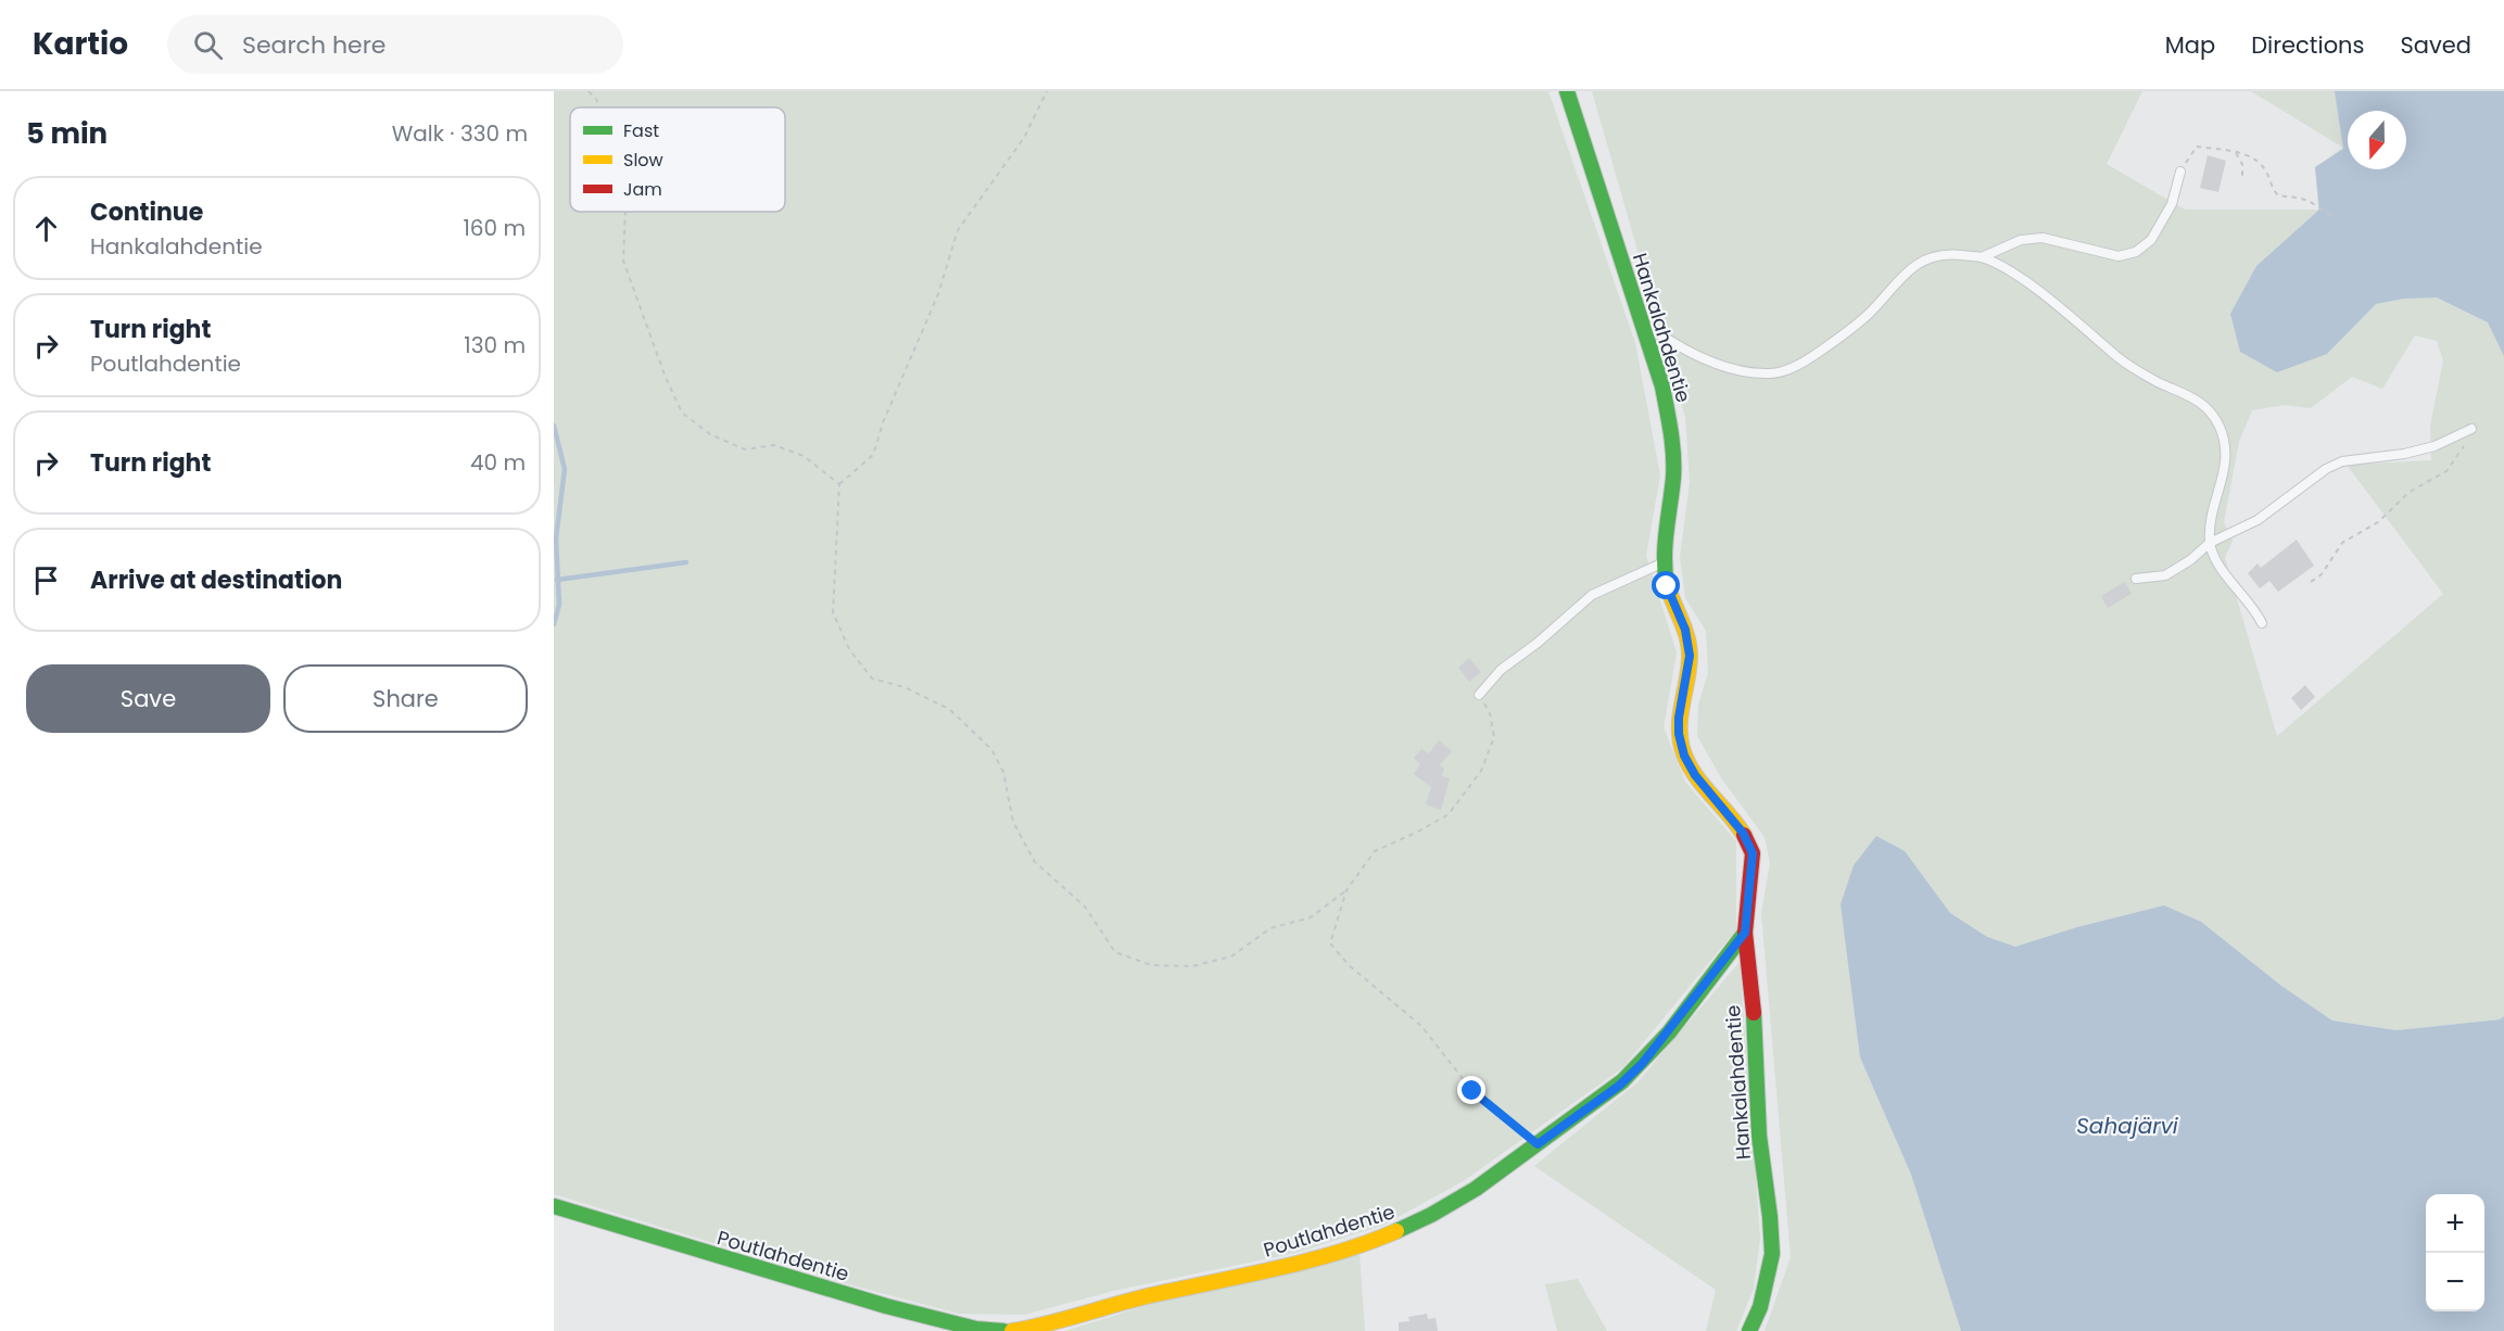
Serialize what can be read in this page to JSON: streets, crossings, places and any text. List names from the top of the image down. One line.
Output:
{"streets":{"street":["Hankalahdentie","Poutlahdentie"]},"crossings":[["Hankalahdentie","Poutlahdentie"]],"water":["Sahajärvi"],"legend":["Fast","Slow","Jam"],"north":"bottom","page":{"header":"Kartio","search":"Search here","nav":["Map","Directions","Saved"],"heading":["5 min","Walk · 330 m"],"list":[["Continue","Hankalahdentie","160 m"],["Turn right","Poutlahdentie","130 m"],["Turn right","40 m"],"Arrive at destination"],"buttons":["Save","Share"],"map_buttons":["+","−"]}}
